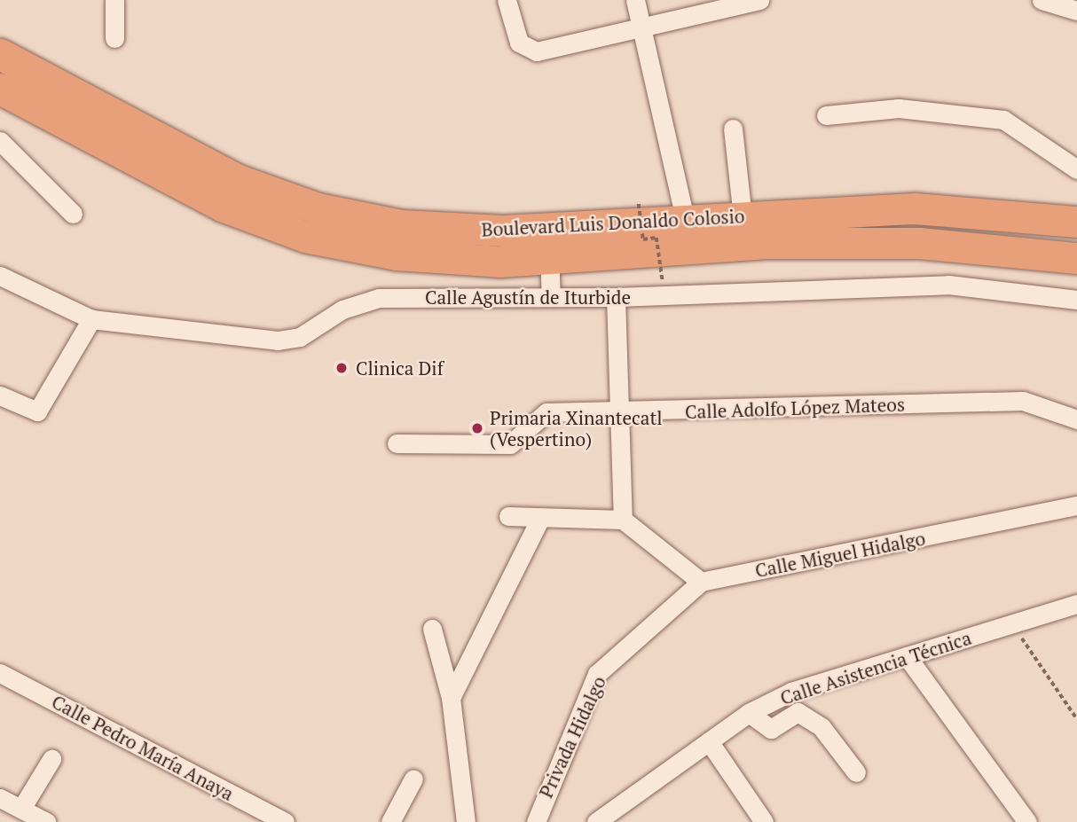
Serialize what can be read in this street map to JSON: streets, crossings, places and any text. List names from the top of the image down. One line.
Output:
{"streets":{"highway":["Boulevard Luis Donaldo Colosio"],"street":["Calle Agustín de Iturbide","Calle Adolfo López Mateos","Calle Miguel Hidalgo","Calle Asistencia Técnica","Privada Hidalgo","Calle Pedro María Anaya"]},"crossings":[["Calle Miguel Hidalgo","Privada Hidalgo"]],"places":["Clinica Dif","Primaria Xinantecatl (Vespertino)"]}
